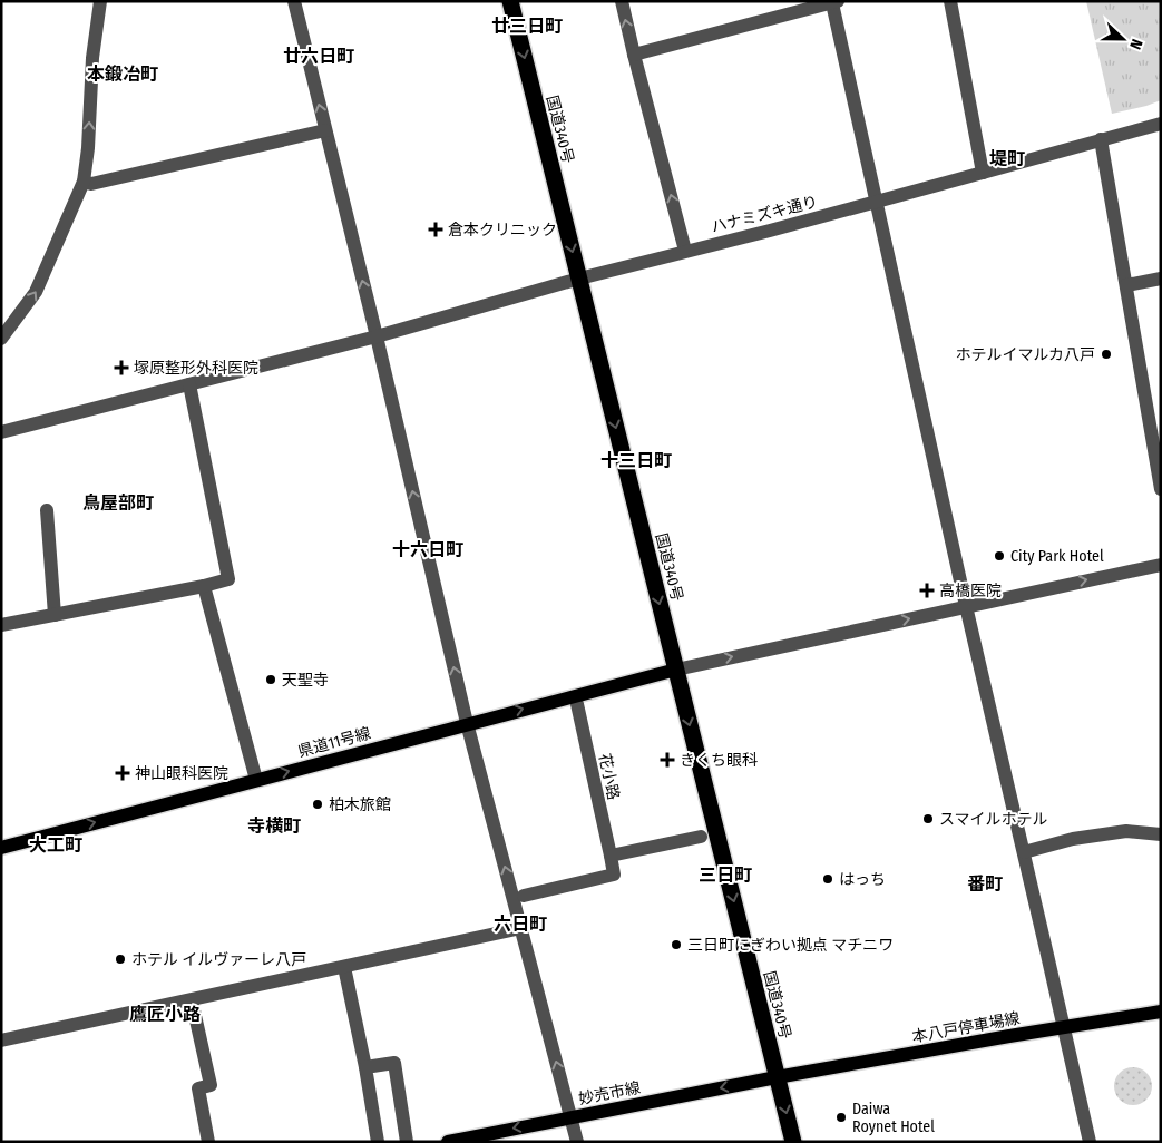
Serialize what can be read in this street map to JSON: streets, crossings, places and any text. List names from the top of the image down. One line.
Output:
{"streets":{"highway":["国道340号"],"main road":["県道11号線","本八戸停車場線","妙売市線"],"street":["ハナミズキ通り","花小路"]},"crossings":[["国道340号","ハナミズキ通り"],["国道340号","県道11号線"],["国道340号","本八戸停車場線"],["国道340号","妙売市線"],["本八戸停車場線","妙売市線"]],"one_way":["国道340号","県道11号線","妙売市線"],"districts":["廿三日町","廿六日町","本鍛冶町","堤町","十三日町","鳥屋部町","十六日町","寺横町","大工町","三日町","番町","六日町","鷹匠小路"],"places":{"health":["倉本クリニック","塚原整形外科医院","高橋医院","きくち眼科","神山眼科医院"],"other":["ホテルイマルカ八戸","City Park Hotel","天聖寺","柏木旅館","スマイルホテル","はっち","三日町にぎわい拠点 マチニワ","ホテル イルヴァーレ八戸","Daiwa Roynet Hotel"]},"north":"right"}
